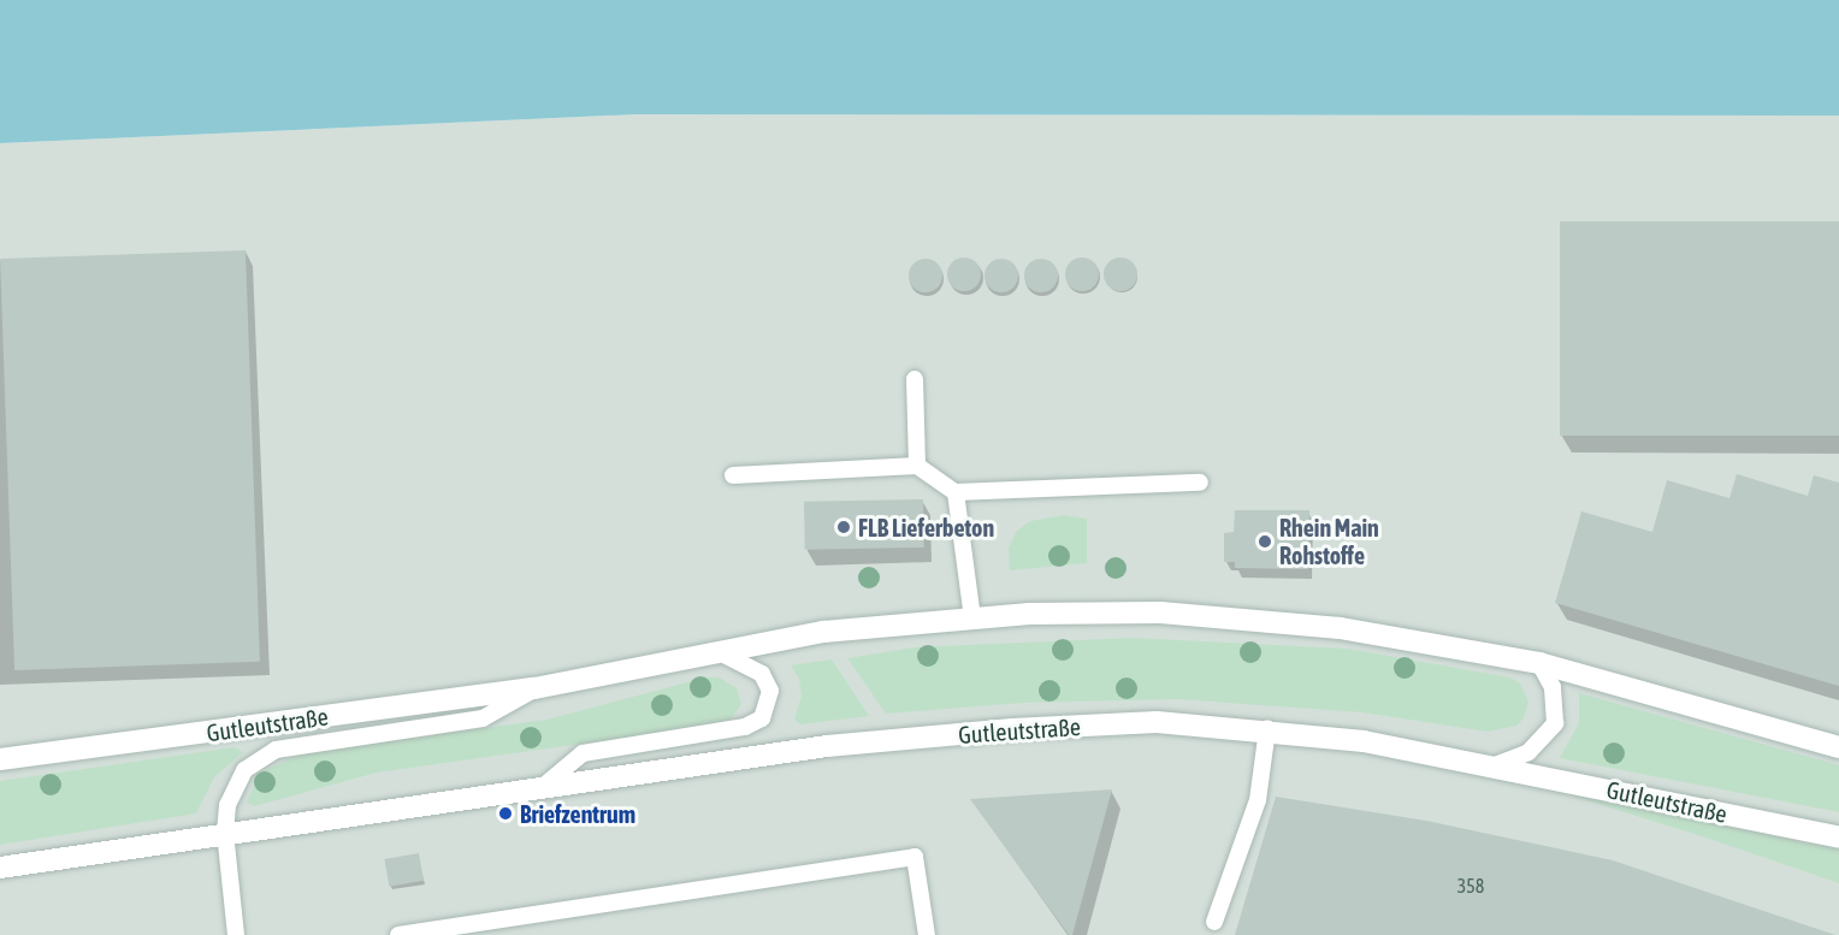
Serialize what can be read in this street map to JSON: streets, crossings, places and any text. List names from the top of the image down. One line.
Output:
{"streets":{"main road":["Gutleutstraße"]},"places":["FLB Lieferbeton","Rhein Main Rohstoffe","Briefzentrum"],"house_numbers":["358"]}
